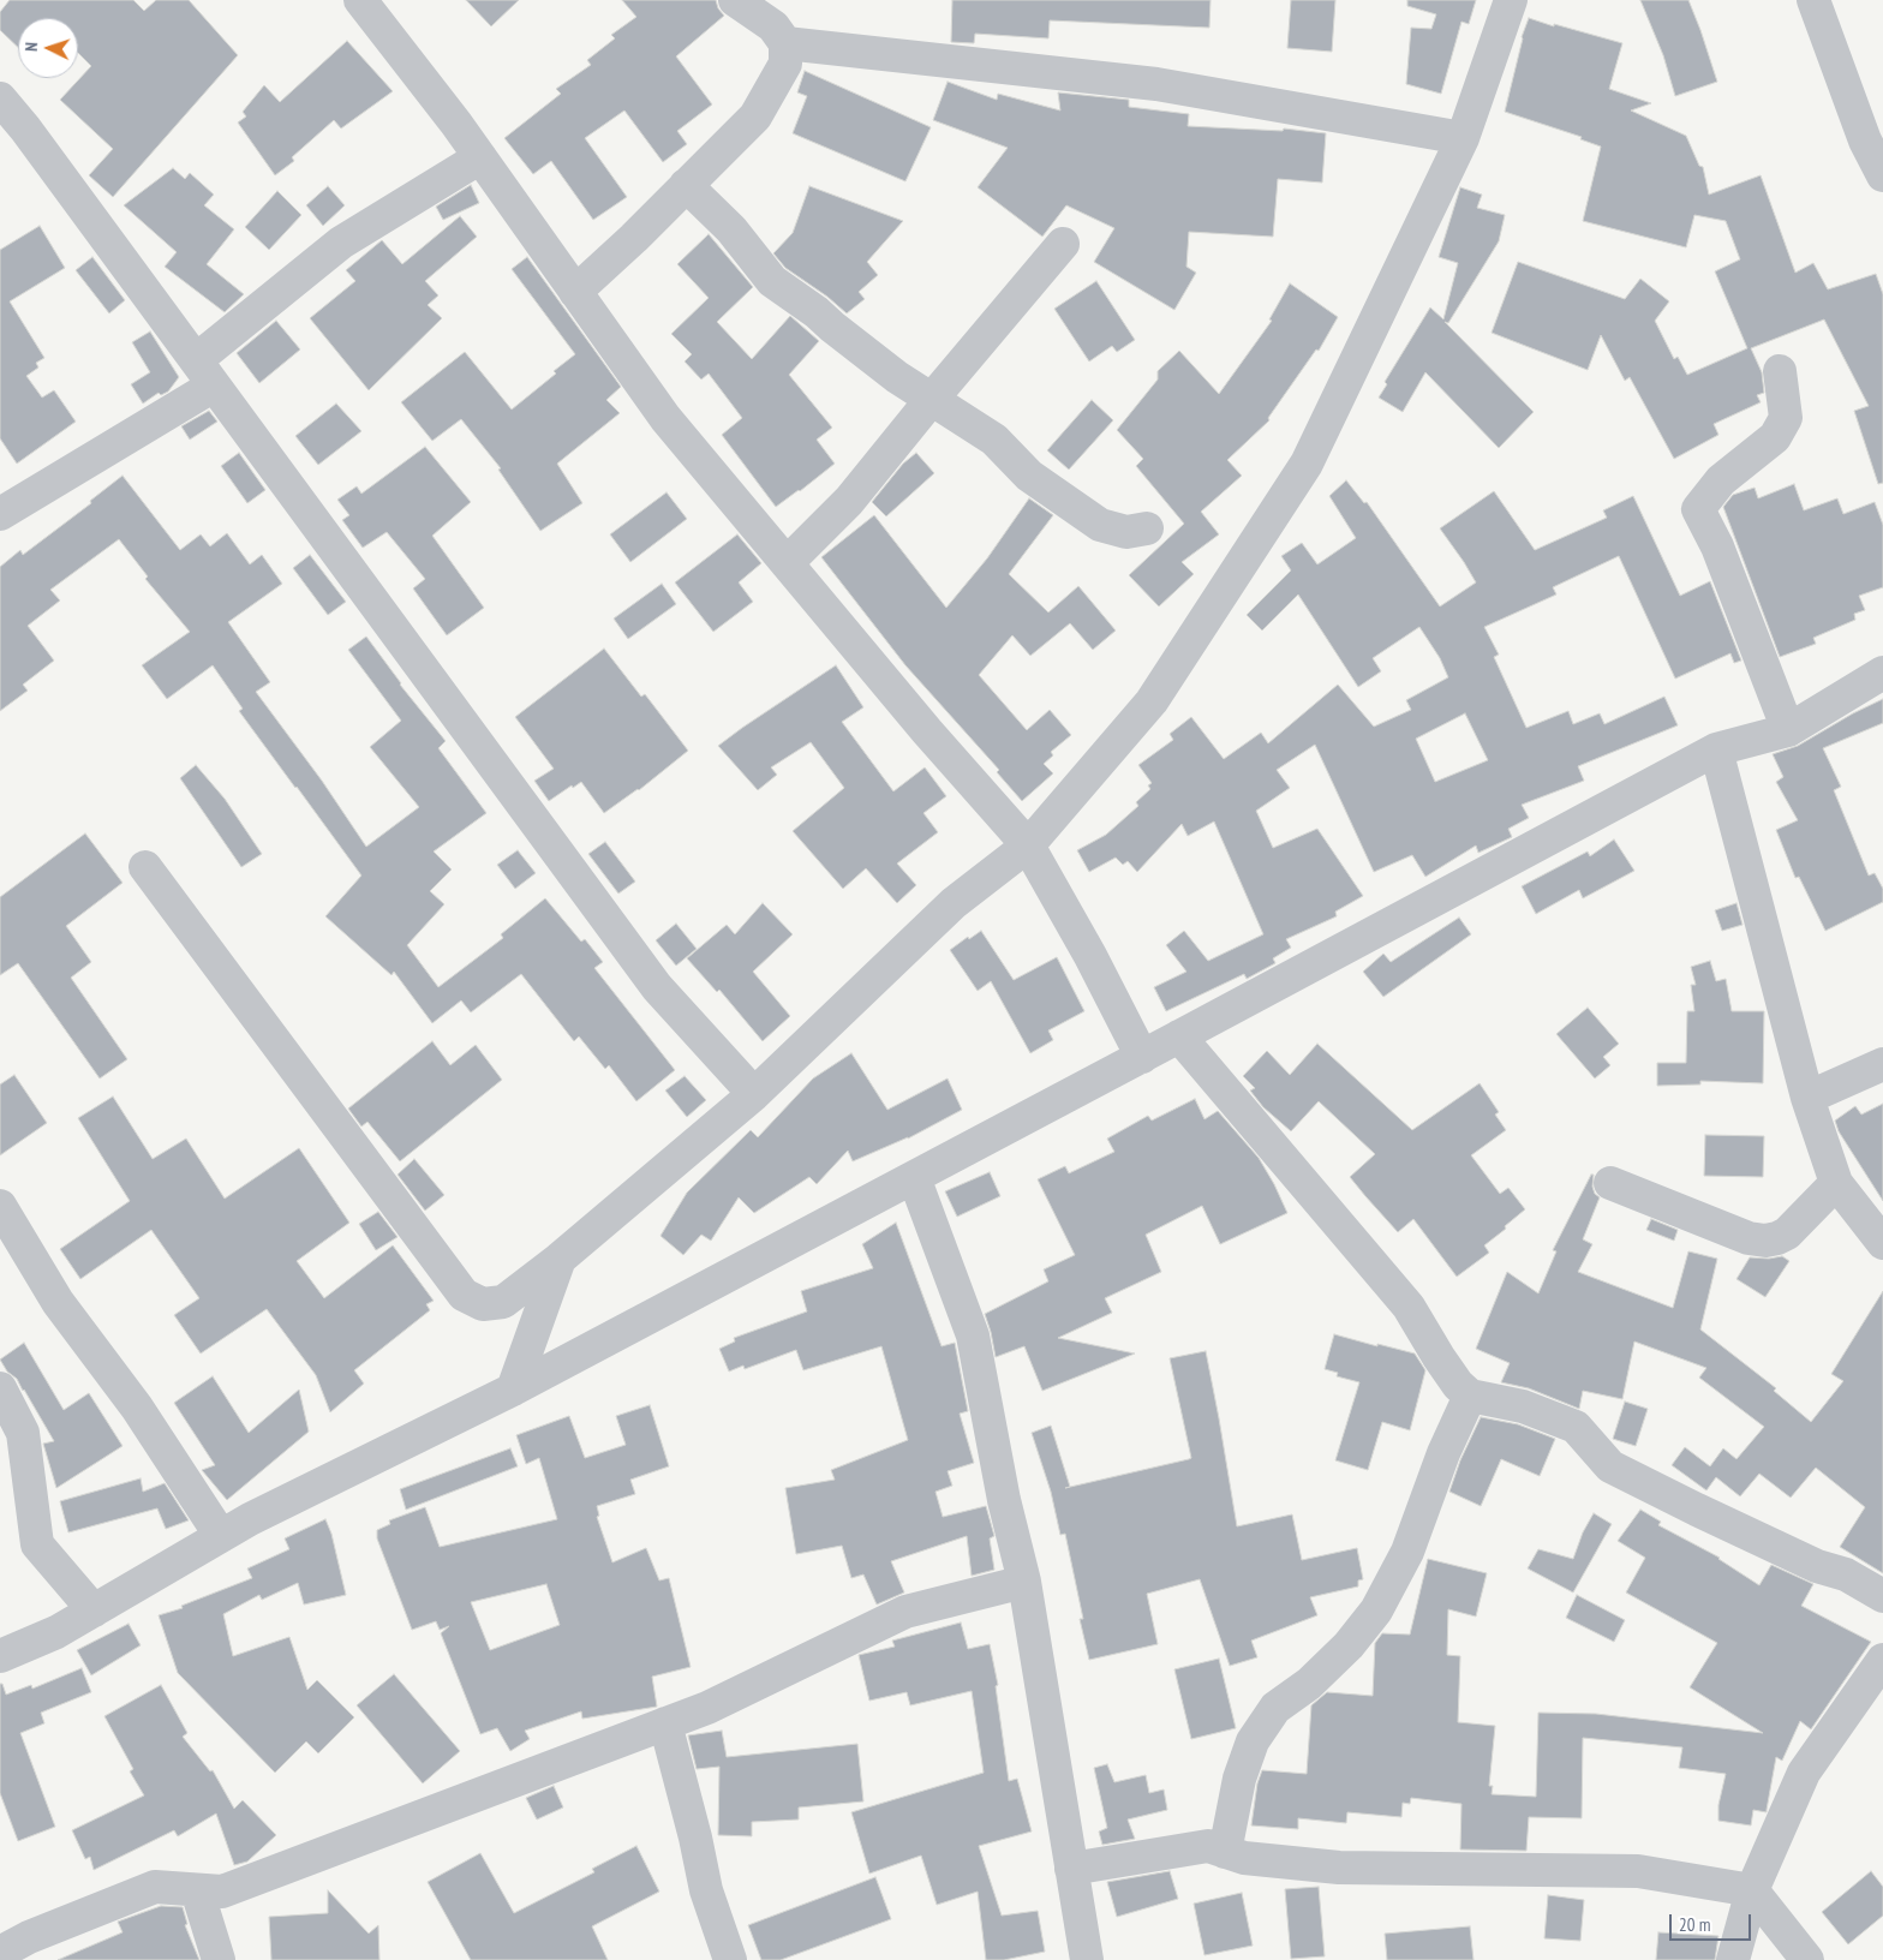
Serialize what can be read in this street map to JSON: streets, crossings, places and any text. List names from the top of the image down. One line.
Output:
{"scale_bar":"20 m","north":"left"}
